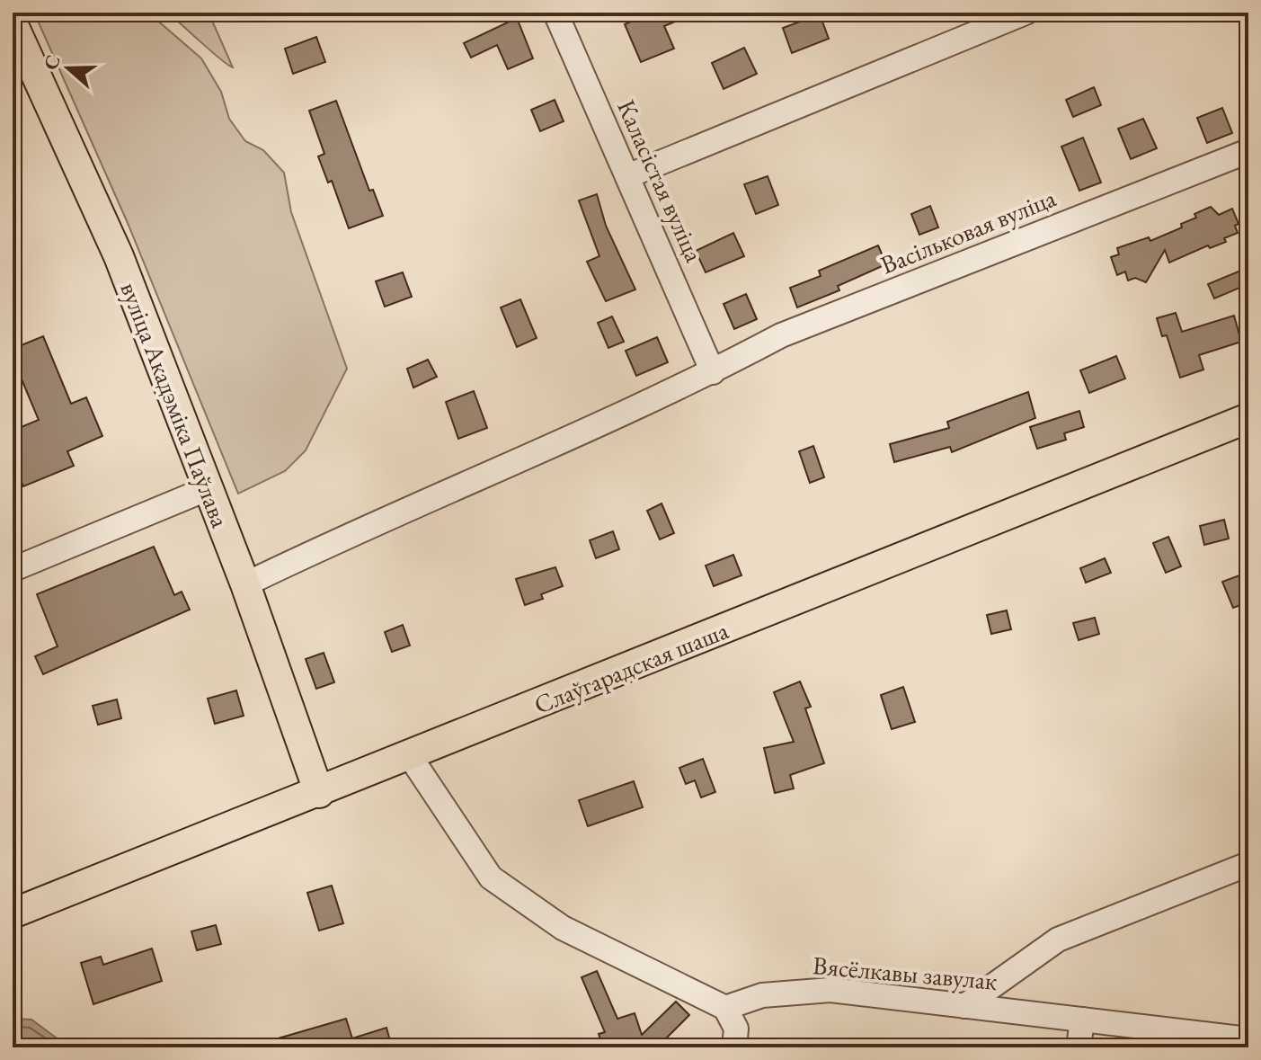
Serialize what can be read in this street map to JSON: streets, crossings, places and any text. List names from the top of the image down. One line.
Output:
{"streets":{"main road":["вуліца Акадэміка Паўлава","Слаўгарадская шаша"],"street":["Каласістая вуліца","Васільковая вуліца","Вясёлкавы завулак"]},"crossings":[["Каласістая вуліца","Васільковая вуліца"],["Васільковая вуліца","вуліца Акадэміка Паўлава"],["вуліца Акадэміка Паўлава","Слаўгарадская шаша"]],"north":"left"}
